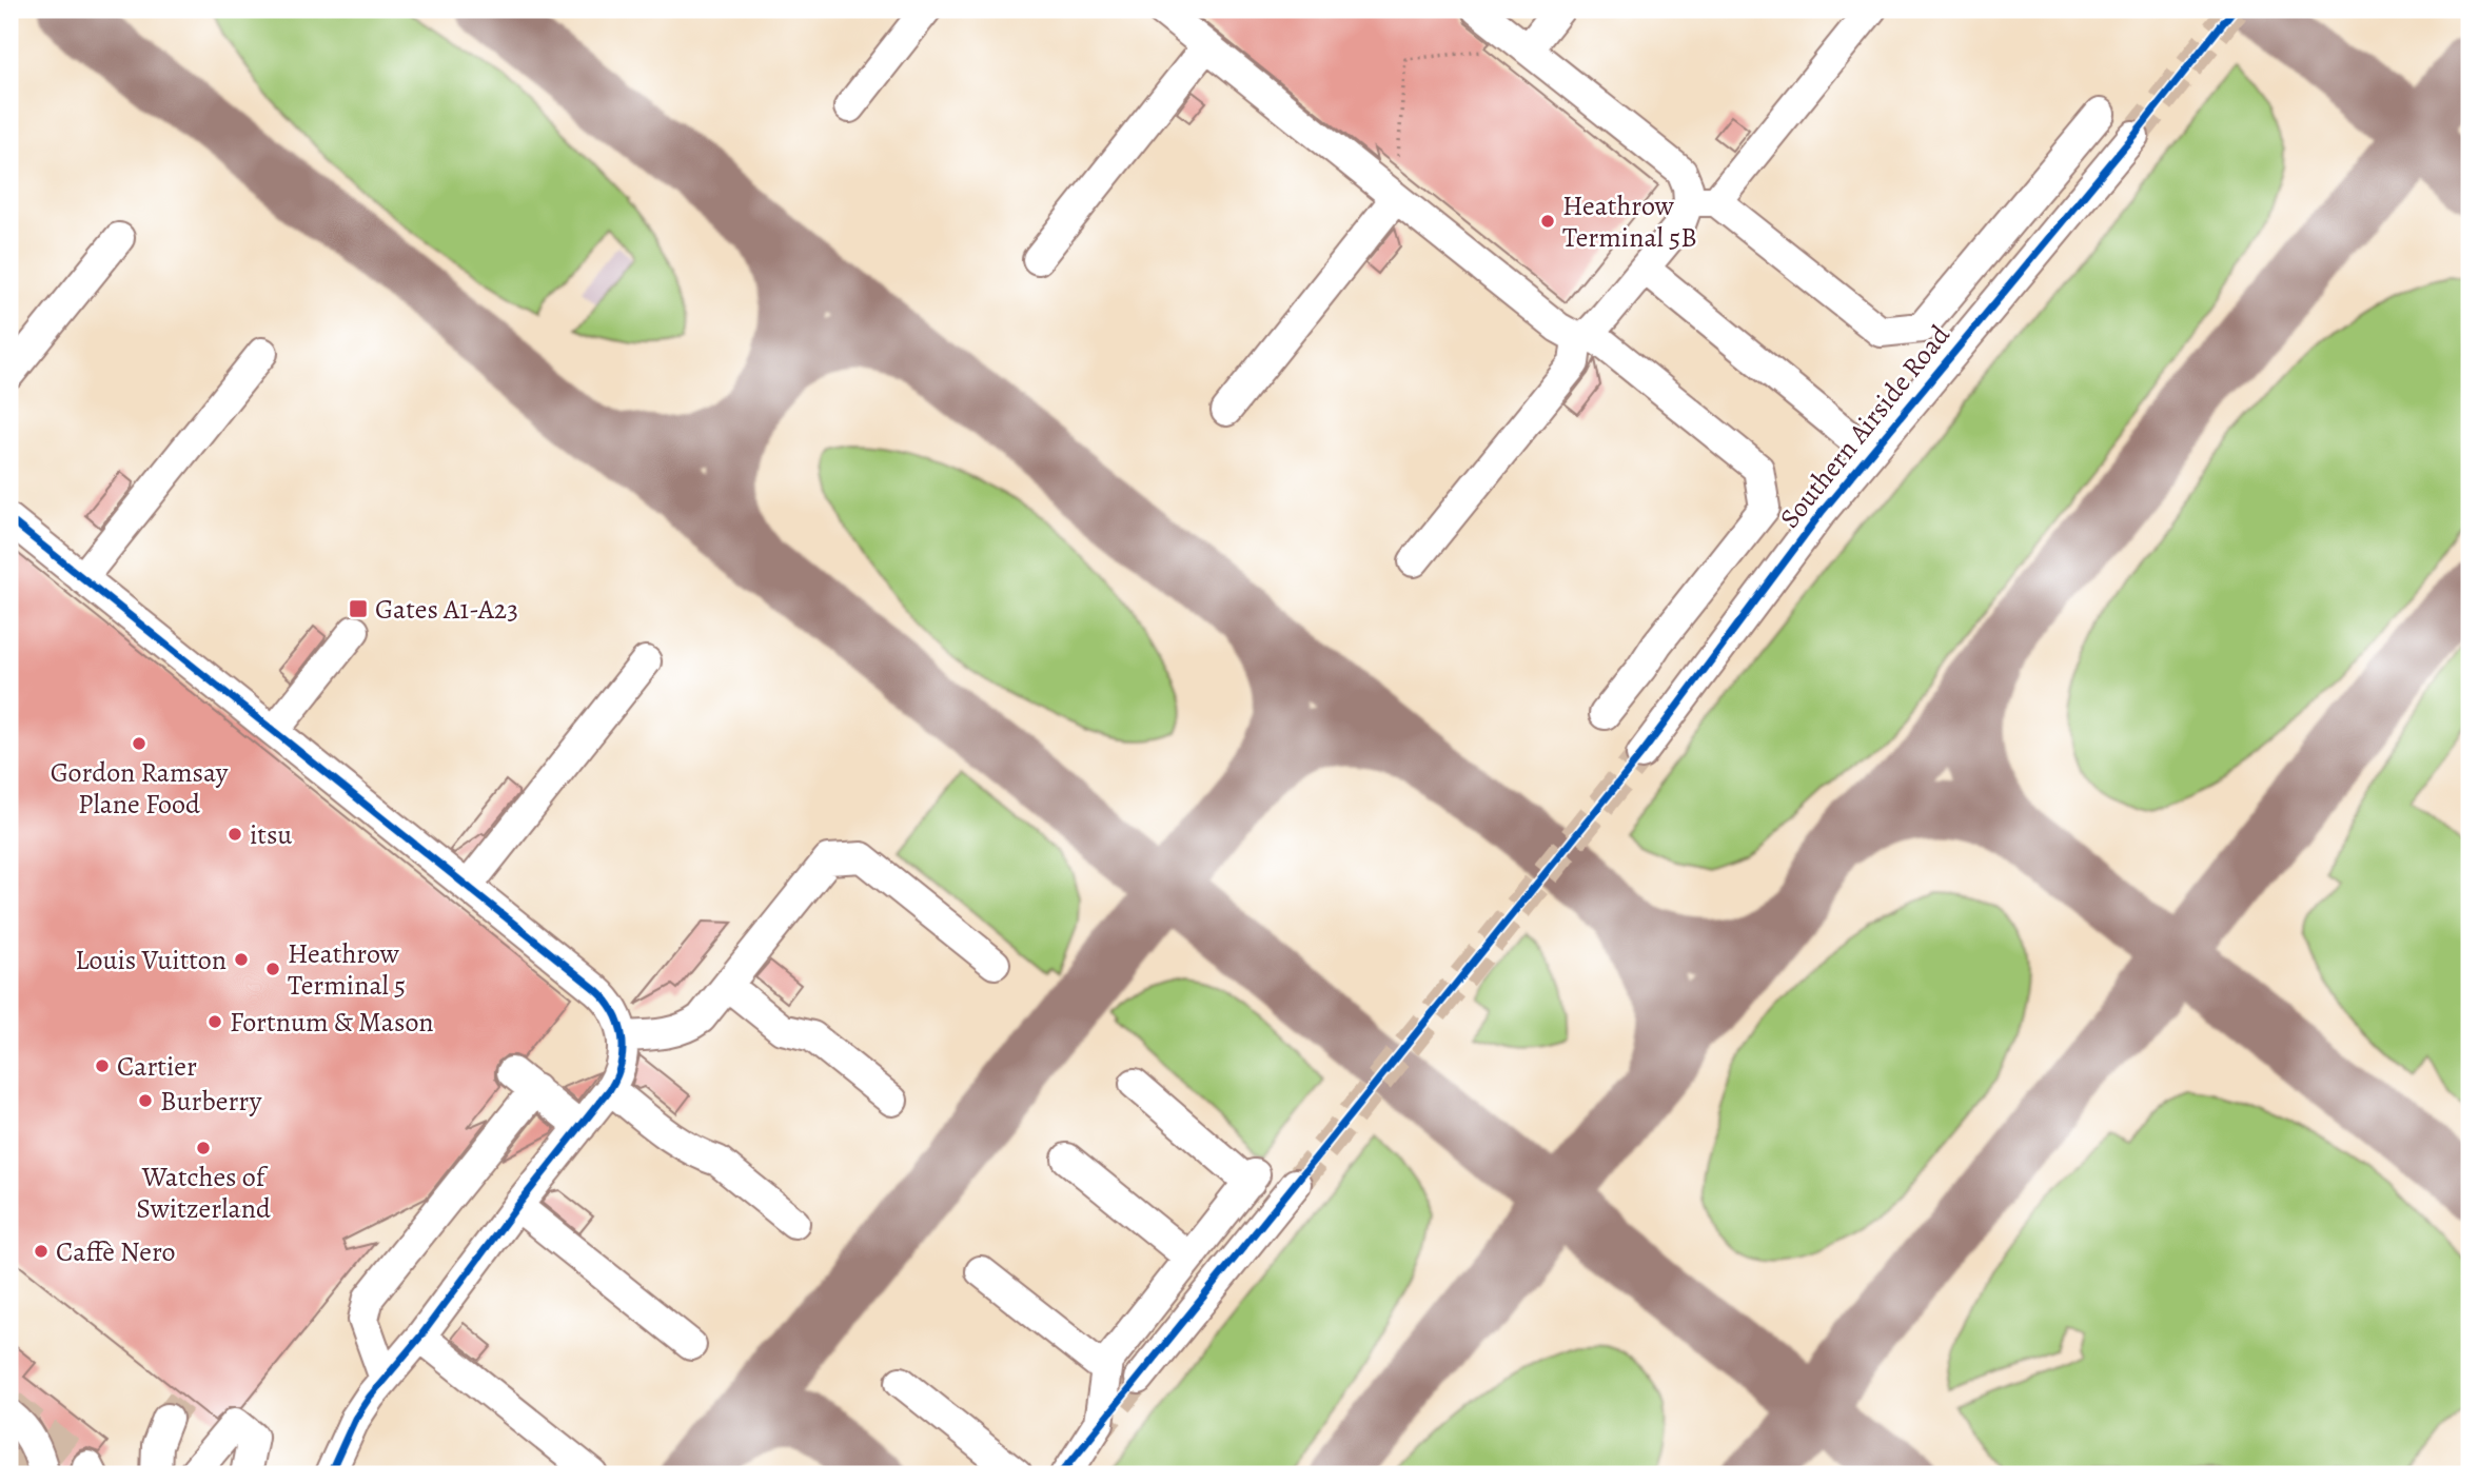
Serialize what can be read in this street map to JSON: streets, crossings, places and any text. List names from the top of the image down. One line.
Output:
{"streets":{"street":["Southern Airside Road"]},"places":{"other":["Heathrow Terminal 5B","Gordon Ramsay Plane Food","itsu","Louis Vuitton","Heathrow Terminal 5","Fortnum & Mason","Cartier","Burberry","Watches of Switzerland","Caffè Nero"],"transit":["Gates A1-A23"]}}
